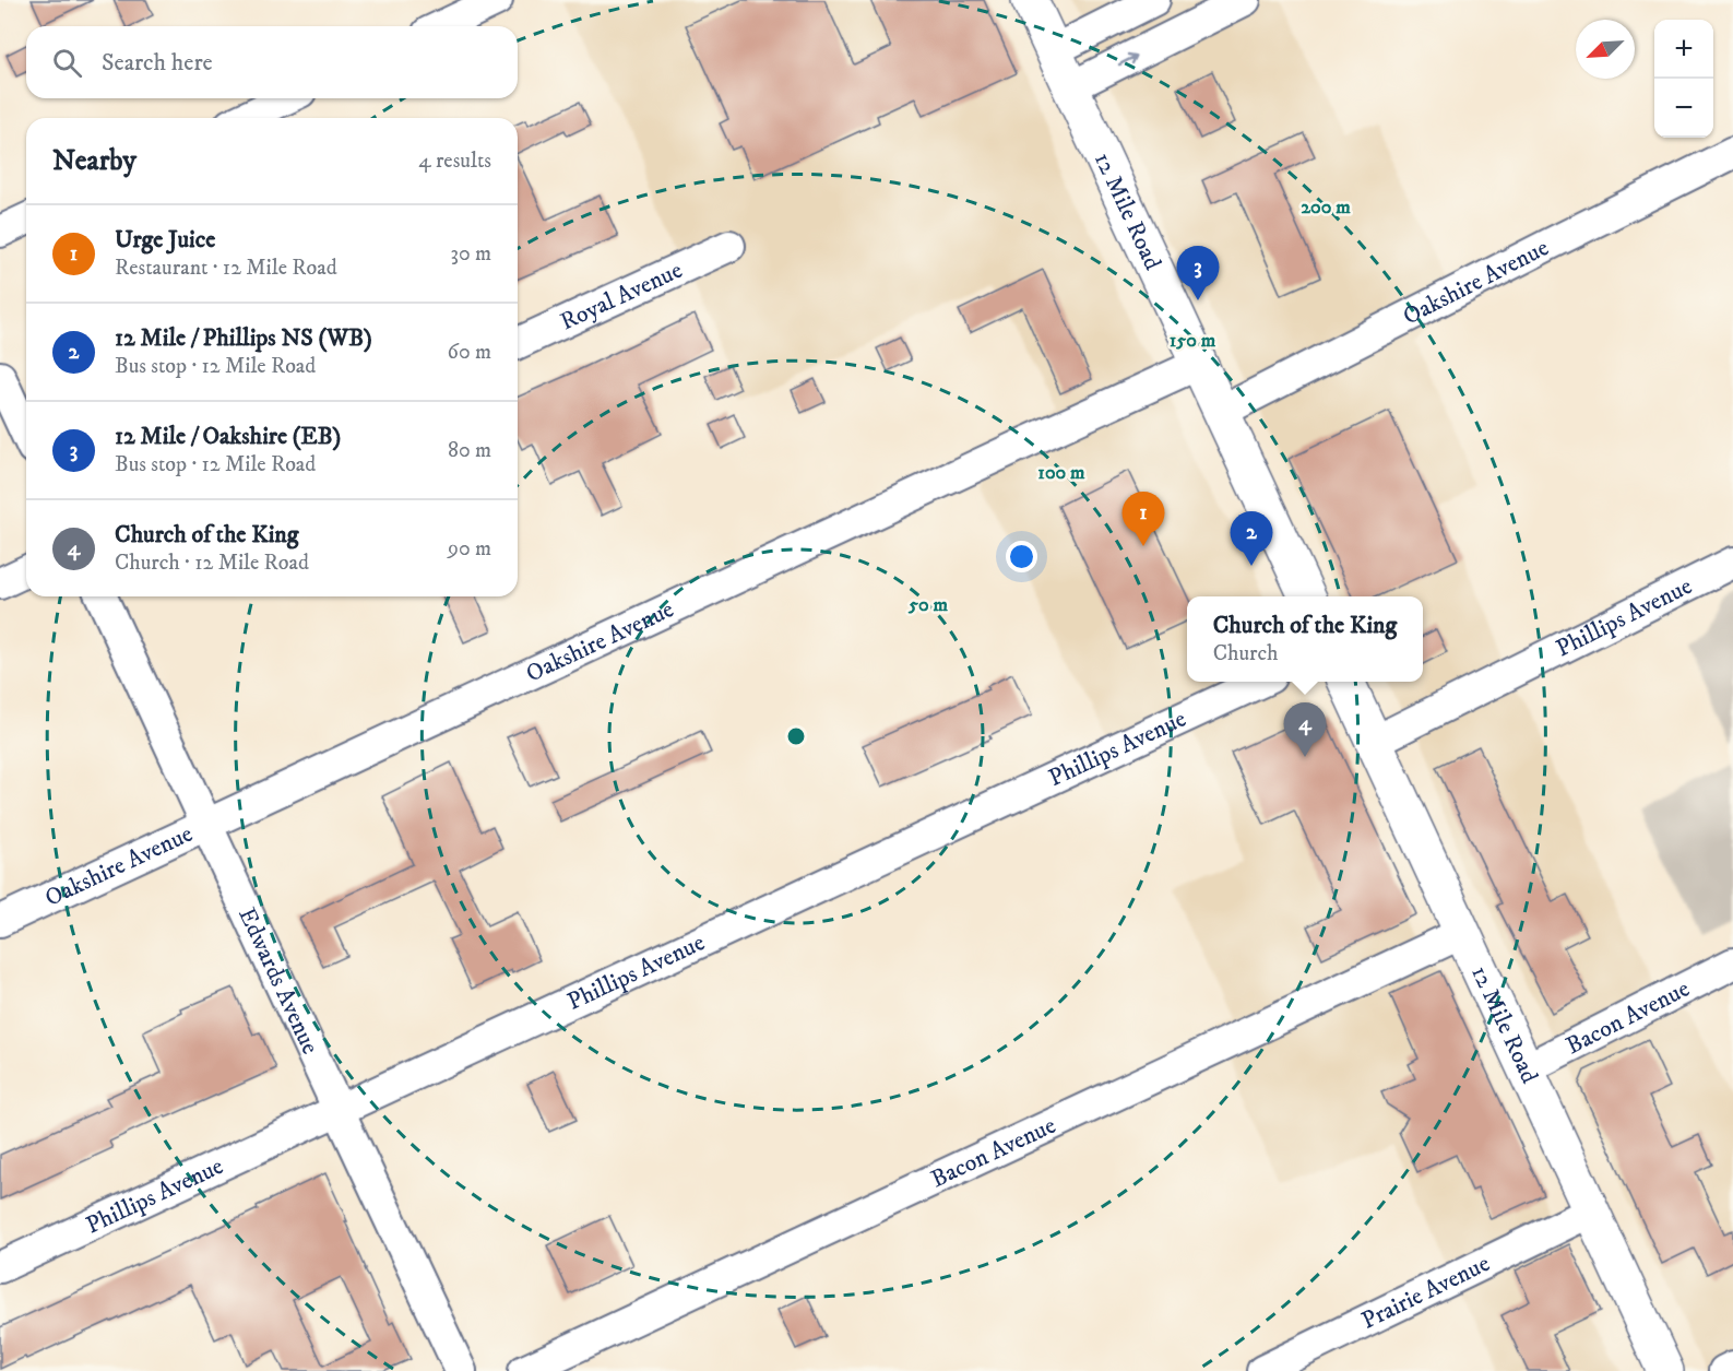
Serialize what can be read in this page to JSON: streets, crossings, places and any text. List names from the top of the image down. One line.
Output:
{"streets":{"main road":["12 Mile Road"],"street":["Oakshire Avenue","Royal Avenue","Phillips Avenue","Edwards Avenue","Bacon Avenue","Prairie Avenue"]},"crossings":[["12 Mile Road","Oakshire Avenue"],["12 Mile Road","Phillips Avenue"],["12 Mile Road","Bacon Avenue"],["12 Mile Road","Prairie Avenue"],["Oakshire Avenue","Edwards Avenue"],["Phillips Avenue","Edwards Avenue"]],"north":"bottom left","page":{"map_buttons":["+","−"],"search":"Search here","heading":["Nearby","4 results"],"list":[{"mark":"1","name":"Urge Juice","note":"Restaurant · 12 Mile Road","value":"30 m"},{"mark":"2","name":"12 Mile / Phillips NS (WB)","note":"Bus stop · 12 Mile Road","value":"60 m"},{"mark":"3","name":"12 Mile / Oakshire (EB)","note":"Bus stop · 12 Mile Road","value":"80 m"},{"mark":"4","name":"Church of the King","note":"Church · 12 Mile Road","value":"90 m"}],"pins":["3","1","2","4"],"popup":["Church of the King","Church"]},"rings":["200 m","150 m","100 m","50 m"]}
